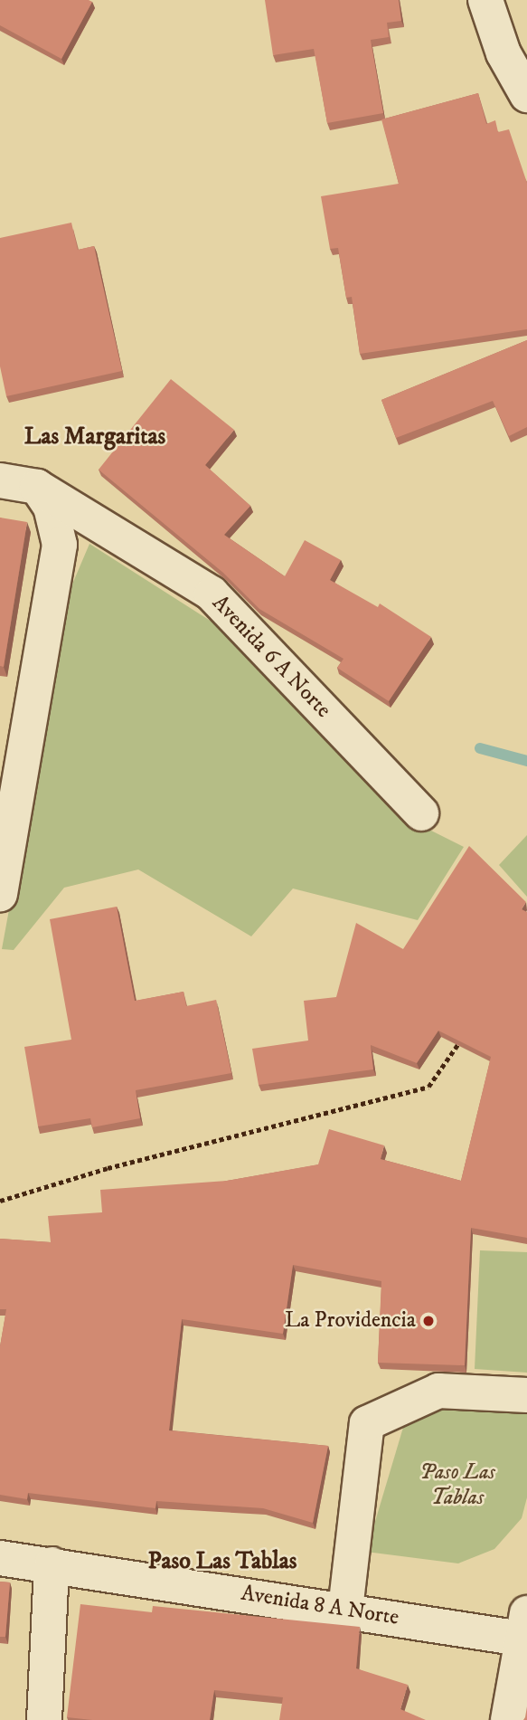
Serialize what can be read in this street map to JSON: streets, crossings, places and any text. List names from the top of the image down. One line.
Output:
{"streets":{"street":["Avenida 6 A Norte","Avenida 8 A Norte"]},"districts":["Las Margaritas","Paso Las Tablas"],"parks":["Paso Las Tablas"],"places":["La Providencia"]}
